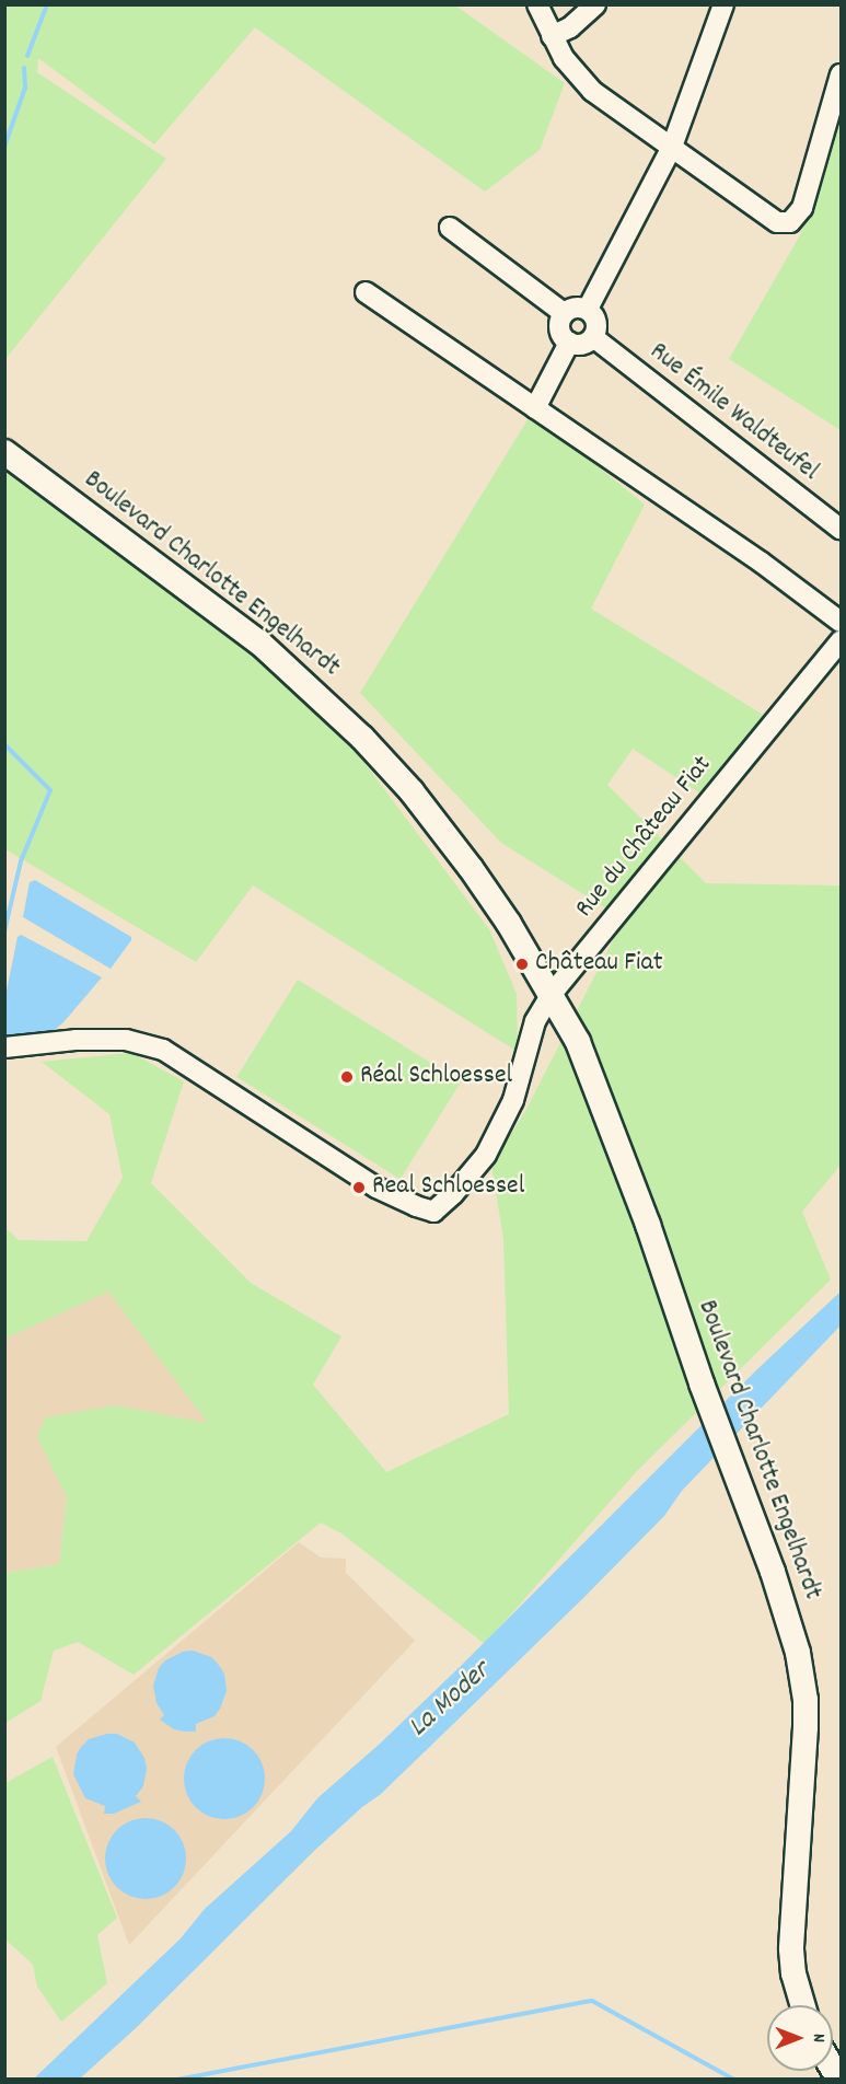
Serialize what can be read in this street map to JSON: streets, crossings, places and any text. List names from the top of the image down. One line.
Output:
{"streets":{"main road":["Boulevard Charlotte Engelhardt"],"street":["Rue Émile Waldteufel","Rue du Château Fiat"]},"crossings":[["Boulevard Charlotte Engelhardt","Rue du Château Fiat"]],"water":["La Moder"],"places":["Château Fiat","Réal Schloessel","Real Schloessel"],"north":"right"}
